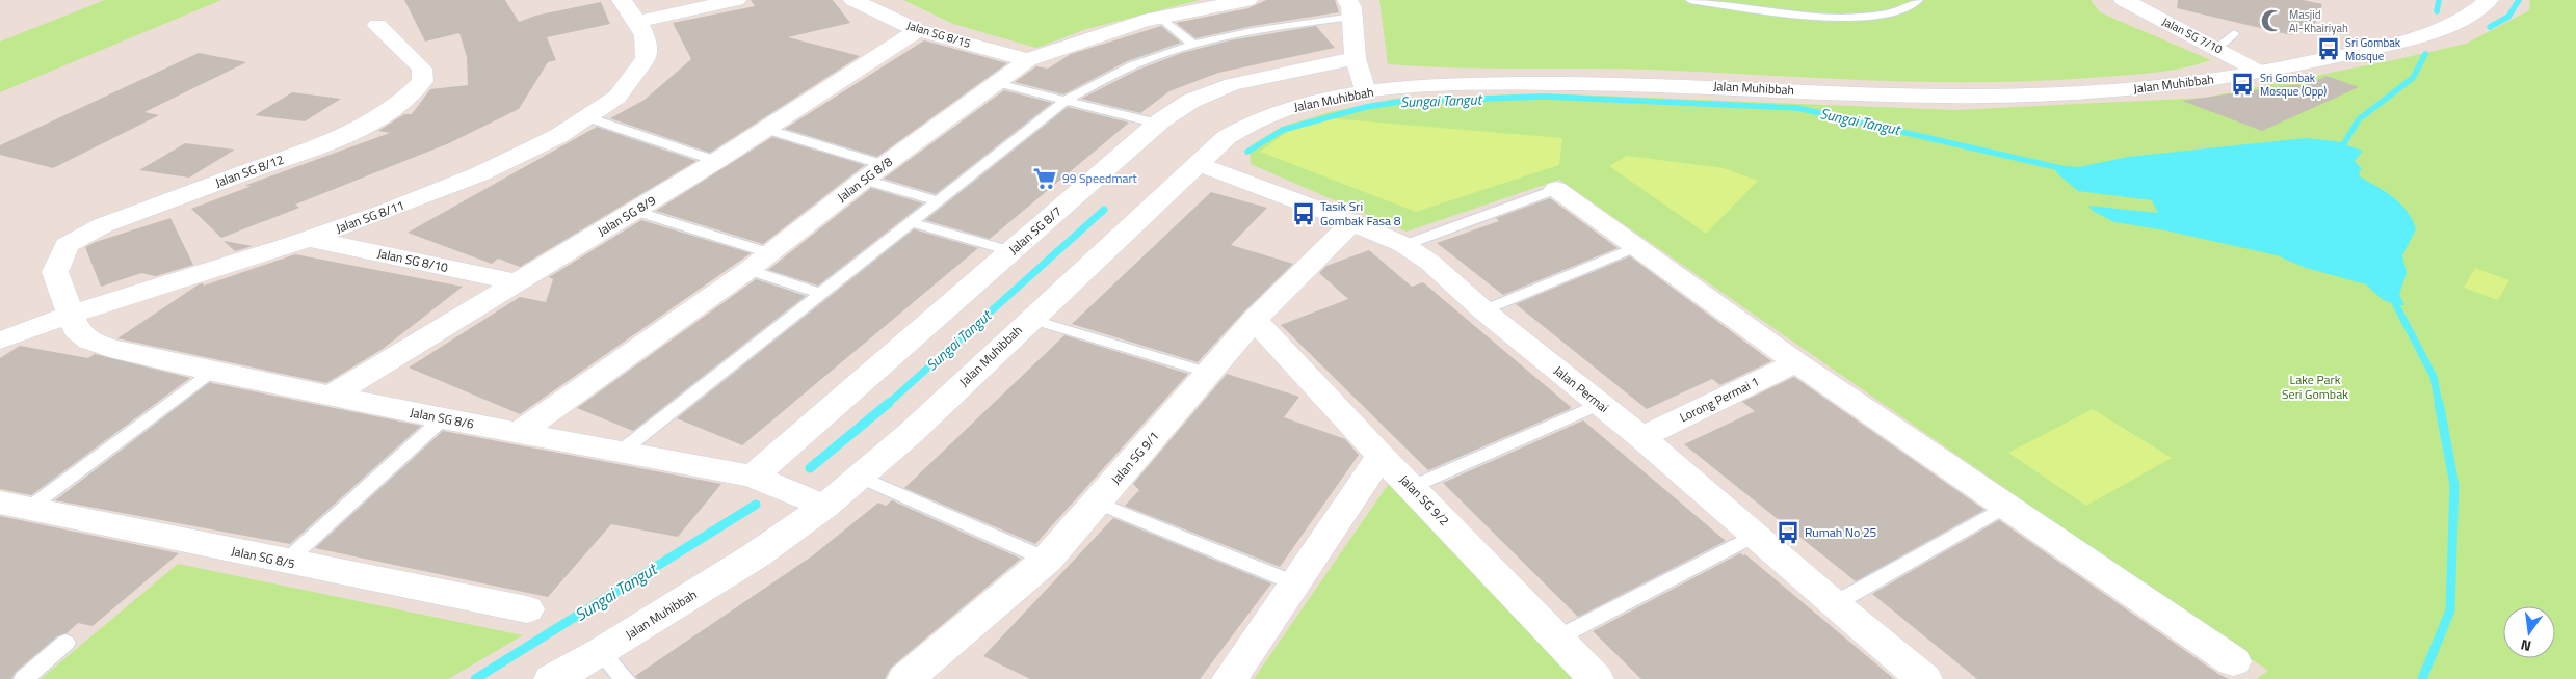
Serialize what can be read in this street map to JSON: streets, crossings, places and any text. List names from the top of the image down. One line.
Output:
{"streets":{"street":["Jalan SG 8/15","Jalan SG 7/10","Jalan Muhibbah","Jalan SG 8/12","Jalan SG 8/8","Jalan SG 8/9","Jalan SG 8/11","Jalan SG 8/7","Jalan SG 8/10","Jalan Permai","Lorong Permai 1","Jalan SG 8/6","Jalan SG 9/1","Jalan SG 9/2","Jalan SG 8/5"]},"crossings":[["Jalan SG 8/15","Jalan SG 8/8"],["Jalan SG 8/15","Jalan SG 8/9"],["Jalan SG 7/10","Jalan Muhibbah"],["Jalan Muhibbah","Jalan Permai"],["Jalan Muhibbah","Jalan SG 8/6"],["Jalan SG 8/12","Jalan SG 8/11"],["Jalan SG 8/12","Jalan SG 8/6"],["Jalan SG 8/8","Jalan SG 8/6"],["Jalan SG 8/9","Jalan SG 8/10"],["Jalan SG 8/9","Jalan SG 8/6"],["Jalan SG 8/11","Jalan SG 8/10"],["Jalan SG 8/11","Jalan SG 8/6"],["Jalan SG 8/7","Jalan SG 8/6"],["Jalan Permai","Lorong Permai 1"],["Jalan Permai","Jalan SG 9/1"],["Jalan SG 9/1","Jalan SG 9/2"]],"water":["Sungai Tangut"],"parks":["Lake Park Seri Gombak"],"places":{"mosque":["Masjid Al-Khairiyah"],"bus stop":["Sri Gombak Mosque","Sri Gombak Mosque (Opp)","Tasik Sri Gombak Fasa 8","Rumah No 25"],"supermarket":["99 Speedmart"]},"north":"bottom"}
